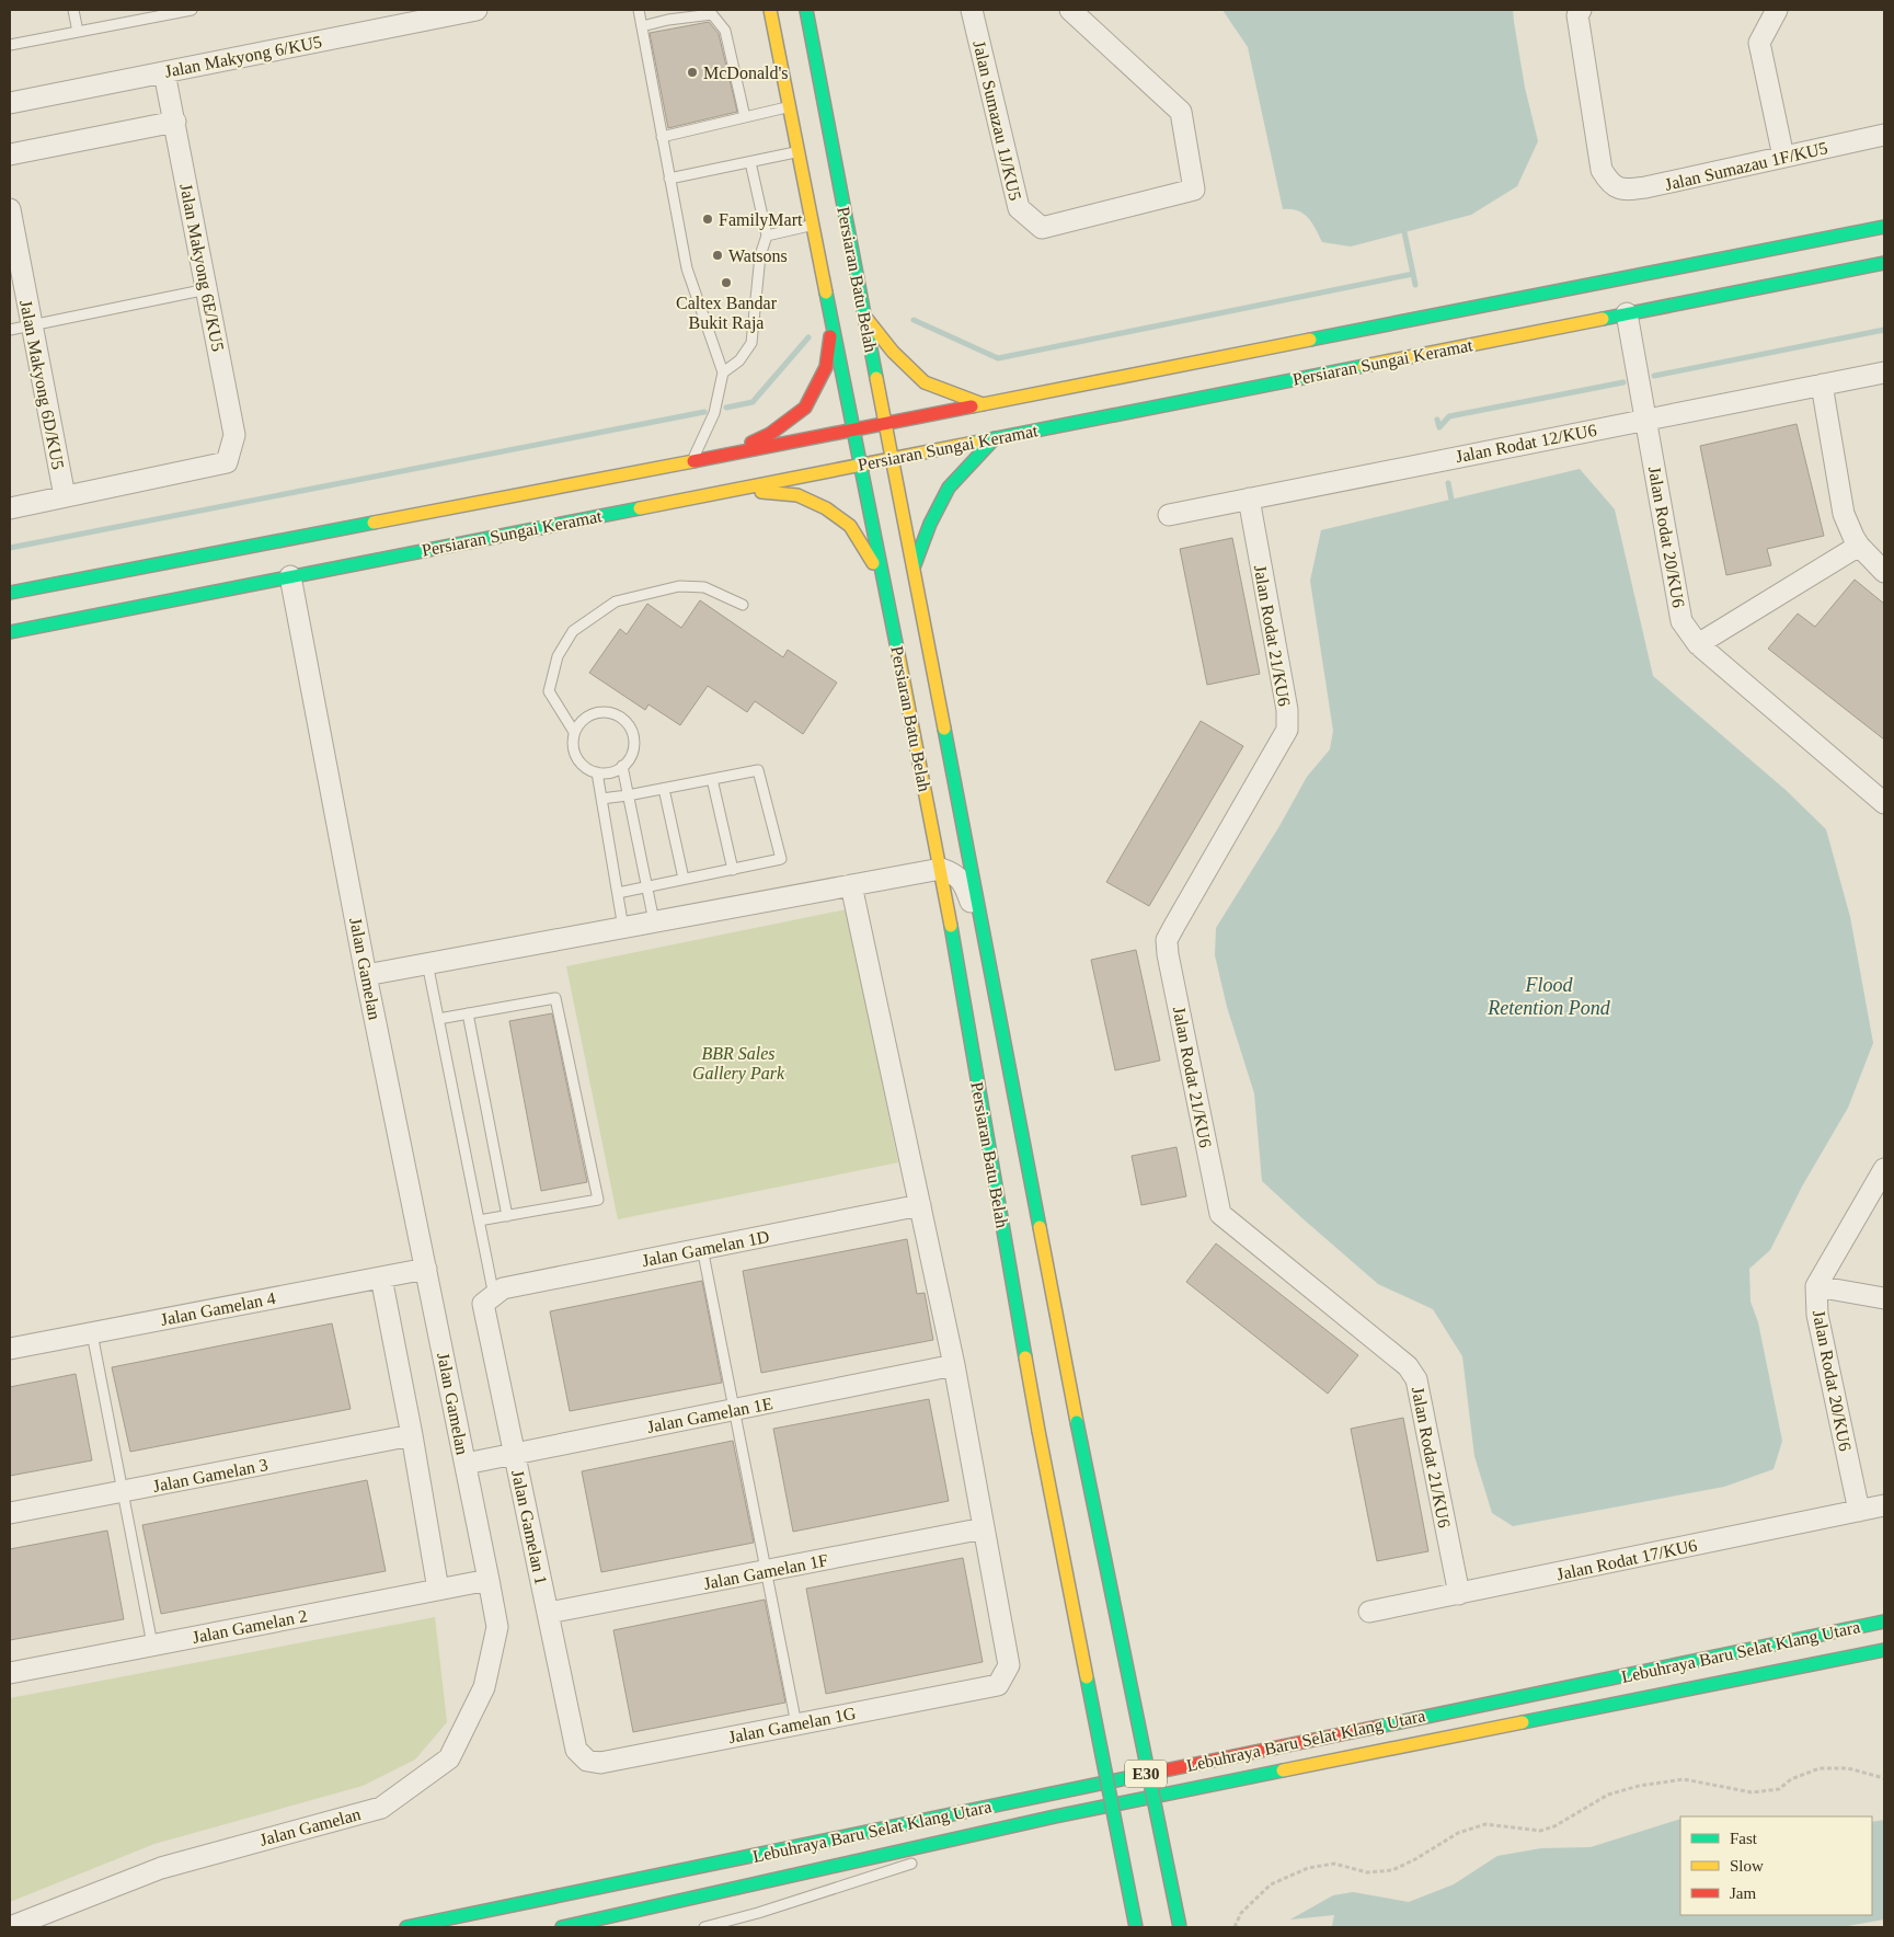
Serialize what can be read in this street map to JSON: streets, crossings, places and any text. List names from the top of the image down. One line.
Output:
{"streets":{"main road":["Persiaran Batu Belah","Persiaran Sungai Keramat","Lebuhraya Baru Selat Klang Utara","E30"],"street":["Jalan Makyong 6/KU5","Jalan Sumazau 1J/KU5","Jalan Sumazau 1F/KU5","Jalan Makyong 6E/KU5","Jalan Makyong 6D/KU5","Jalan Rodat 12/KU6","Jalan Rodat 20/KU6","Jalan Rodat 21/KU6","Jalan Gamelan","Jalan Gamelan 1D","Jalan Gamelan 4","Jalan Gamelan 1E","Jalan Gamelan 3","Jalan Gamelan 1","Jalan Rodat 17/KU6","Jalan Gamelan 1F","Jalan Gamelan 2","Jalan Gamelan 1G"]},"crossings":[["Jalan Makyong 6/KU5","Jalan Makyong 6E/KU5"],["Jalan Makyong 6E/KU5","Jalan Makyong 6D/KU5"],["Persiaran Batu Belah","Persiaran Sungai Keramat"],["Persiaran Sungai Keramat","Jalan Rodat 20/KU6"],["Persiaran Sungai Keramat","Jalan Gamelan"],["Jalan Rodat 12/KU6","Jalan Rodat 20/KU6"],["Jalan Rodat 12/KU6","Jalan Rodat 21/KU6"],["Jalan Rodat 20/KU6","Jalan Rodat 17/KU6"],["Jalan Rodat 21/KU6","Jalan Rodat 17/KU6"],["Jalan Gamelan","Jalan Gamelan 4"],["Jalan Gamelan","Jalan Gamelan 1E"],["Jalan Gamelan","Jalan Gamelan 2"],["Jalan Gamelan 1D","Jalan Gamelan 1"],["Jalan Gamelan 1E","Jalan Gamelan 1"],["Jalan Gamelan 1","Jalan Gamelan 1F"],["Jalan Gamelan 1","Jalan Gamelan 1G"],["Jalan Gamelan 1F","Jalan Gamelan 1G"]],"water":["Flood Retention Pond"],"parks":["BBR Sales Gallery Park"],"places":["McDonald's","FamilyMart","Watsons","Caltex Bandar Bukit Raja"],"legend":["Fast","Slow","Jam"]}
